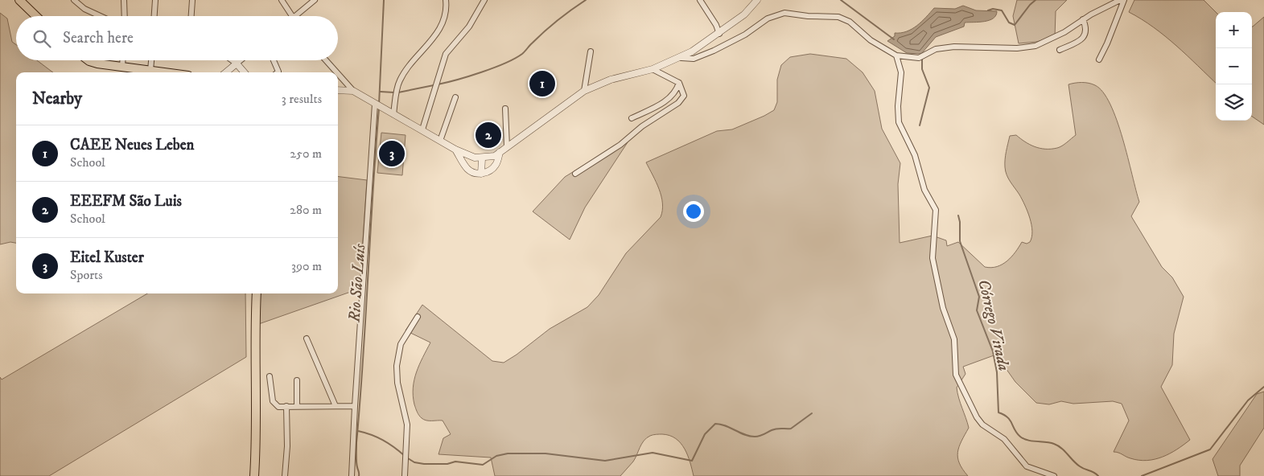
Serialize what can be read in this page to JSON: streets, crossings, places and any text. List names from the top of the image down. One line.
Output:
{"water":["Rio São Luís","Córrego Virada"],"page":{"map_buttons":["+","−"],"search":"Search here","pins":["1","2","3"],"heading":["Nearby","3 results"],"list":[{"mark":"1","name":"CAEE Neues Leben","note":"School","value":"250 m"},{"mark":"2","name":"EEEFM São Luis","note":"School","value":"280 m"},{"mark":"3","name":"Eitel Kuster","note":"Sports","value":"390 m"}]}}
